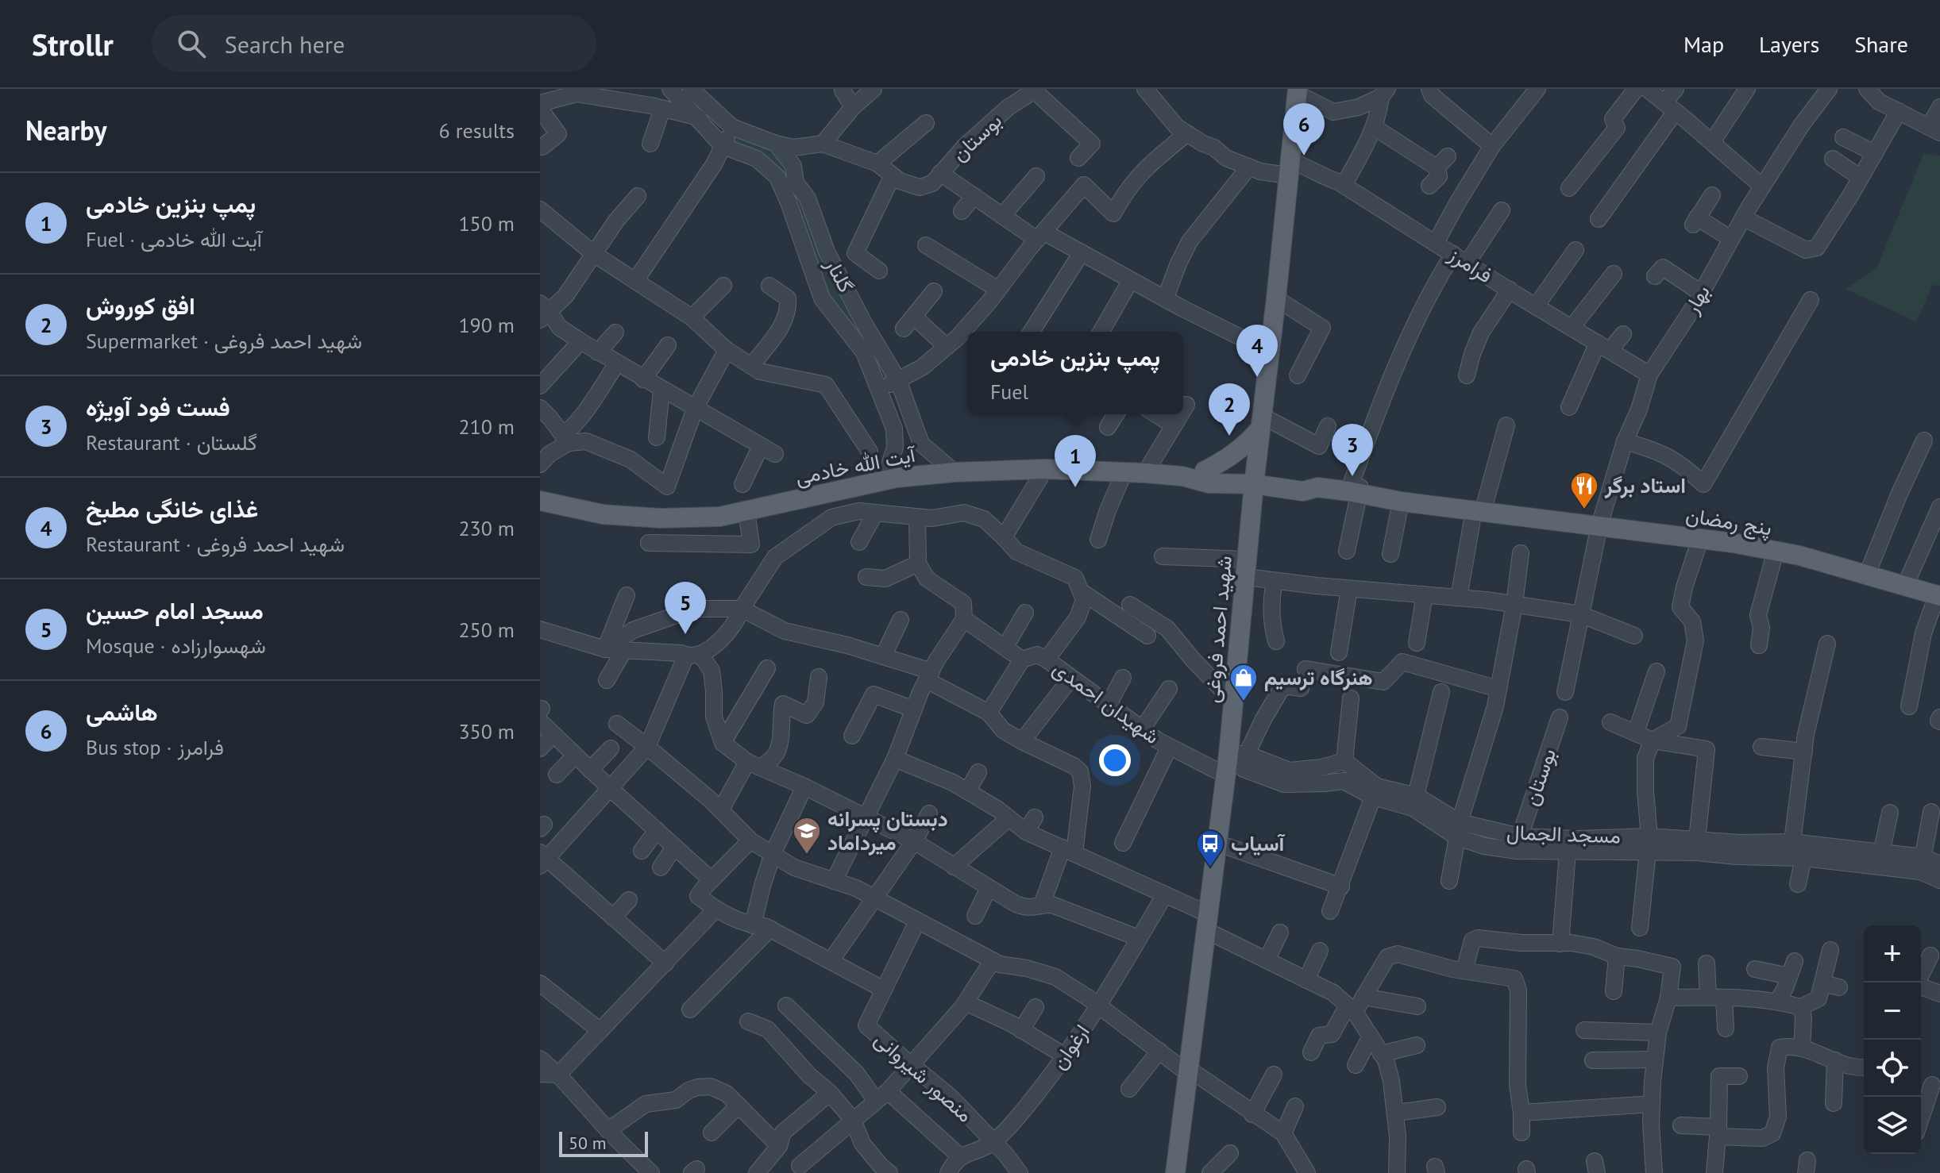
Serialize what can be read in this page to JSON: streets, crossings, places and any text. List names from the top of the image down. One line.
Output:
{"streets":{"main road":["آیت الله خادمی","پنج رمضان","شهید احمد فروغی"],"street":["بوستان","فرامرز","گلنار","بهار","شهیدان احمدی","مسجد الجمال","ارغوان","منصور شیروانی"]},"crossings":[["بوستان","مسجد الجمال"],["فرامرز","بهار"],["فرامرز","شهید احمد فروغی"],["گلنار","آیت الله خادمی"],["بهار","پنج رمضان"],["آیت الله خادمی","پنج رمضان"],["آیت الله خادمی","شهید احمد فروغی"],["پنج رمضان","شهید احمد فروغی"],["شهید احمد فروغی","شهیدان احمدی"],["شهید احمد فروغی","مسجد الجمال"],["ارغوان","منصور شیروانی"]],"places":{"restaurant":["استاد برگر"],"shop":["هنرگاه ترسیم"],"school or university":["دبستان پسرانه میرداماد"],"bus stop":["آسیاب"]},"scale_bar":"50 m","page":{"header":"Strollr","search":"Search here","nav":["Map","Layers","Share"],"heading":["Nearby","6 results"],"pins":["6","4","2","3","1","5"],"list":[{"mark":"1","name":"پمپ بنزین خادمی","note":"Fuel · آیت الله خادمی","value":"150 m"},{"mark":"2","name":"افق کوروش","note":"Supermarket · شهید احمد فروغی","value":"190 m"},{"mark":"3","name":"فست فود آویژه","note":"Restaurant · گلستان","value":"210 m"},{"mark":"4","name":"غذای خانگی مطبخ","note":"Restaurant · شهید احمد فروغی","value":"230 m"},{"mark":"5","name":"مسجد امام حسین","note":"Mosque · شهسوارزاده","value":"250 m"},{"mark":"6","name":"هاشمی","note":"Bus stop · فرامرز","value":"350 m"}],"popup":["پمپ بنزین خادمی","Fuel"],"map_buttons":["+","−"],"scale":"50 m"}}
